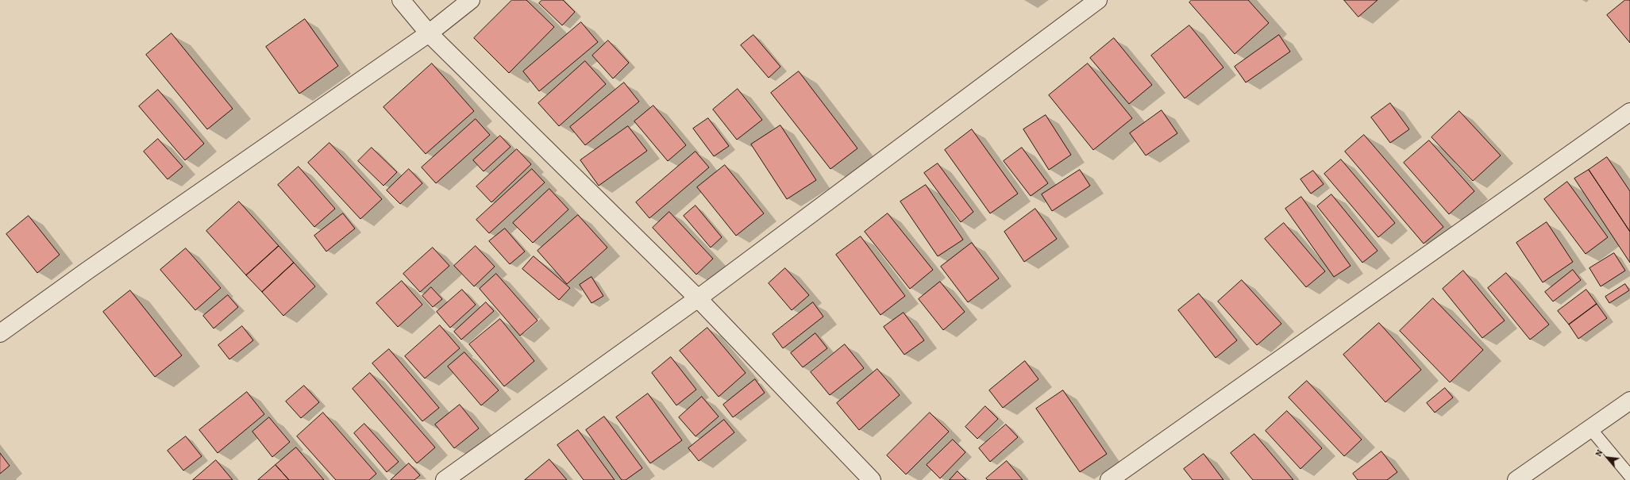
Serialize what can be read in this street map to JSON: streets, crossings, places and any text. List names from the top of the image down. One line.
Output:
{"north":"top left"}
